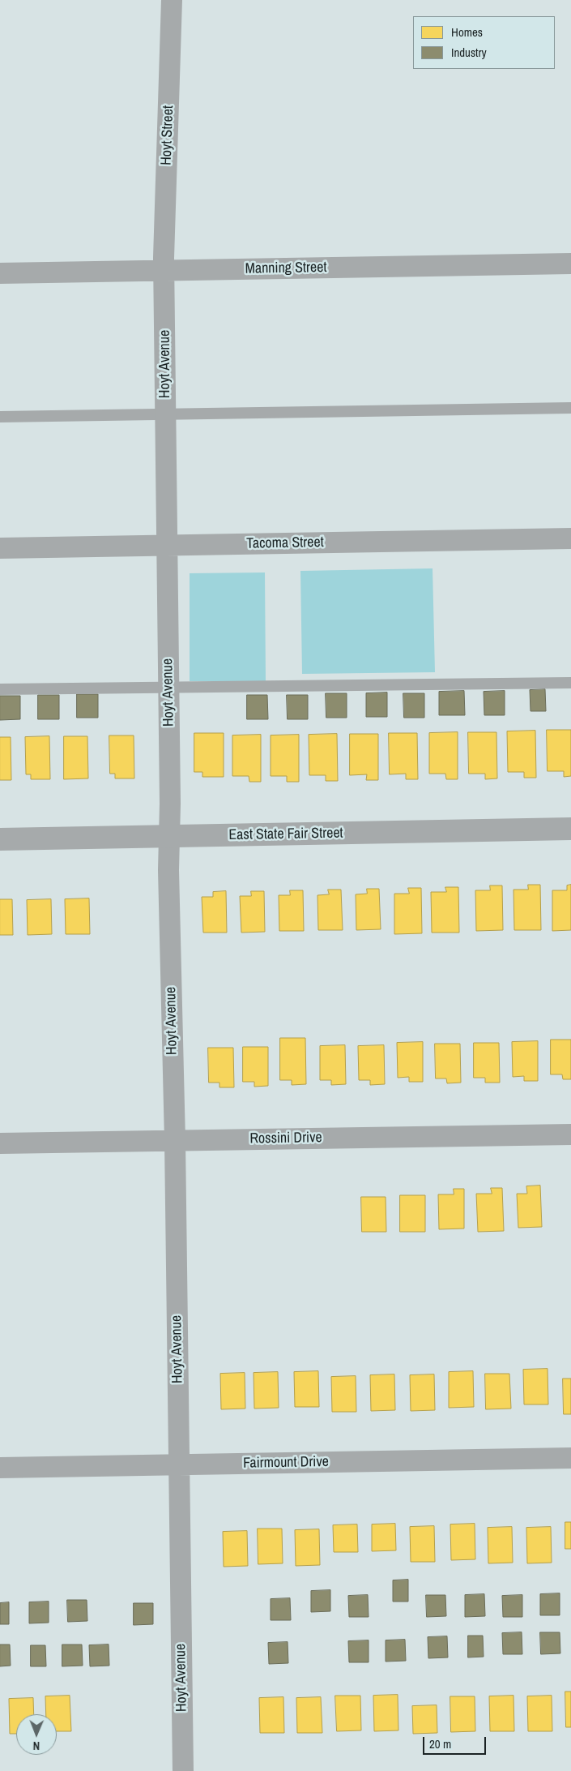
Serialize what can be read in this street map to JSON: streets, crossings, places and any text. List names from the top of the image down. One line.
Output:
{"streets":{"street":["Hoyt Street","Manning Street","Hoyt Avenue","Tacoma Street","East State Fair Street","Rossini Drive","Fairmount Drive"]},"crossings":[["Hoyt Street","Manning Street"],["Hoyt Street","Hoyt Avenue"],["Manning Street","Hoyt Avenue"],["Hoyt Avenue","Tacoma Street"],["Hoyt Avenue","East State Fair Street"],["Hoyt Avenue","Rossini Drive"],["Hoyt Avenue","Fairmount Drive"]],"legend":["Homes","Industry"],"scale_bar":"20 m","north":"bottom"}
